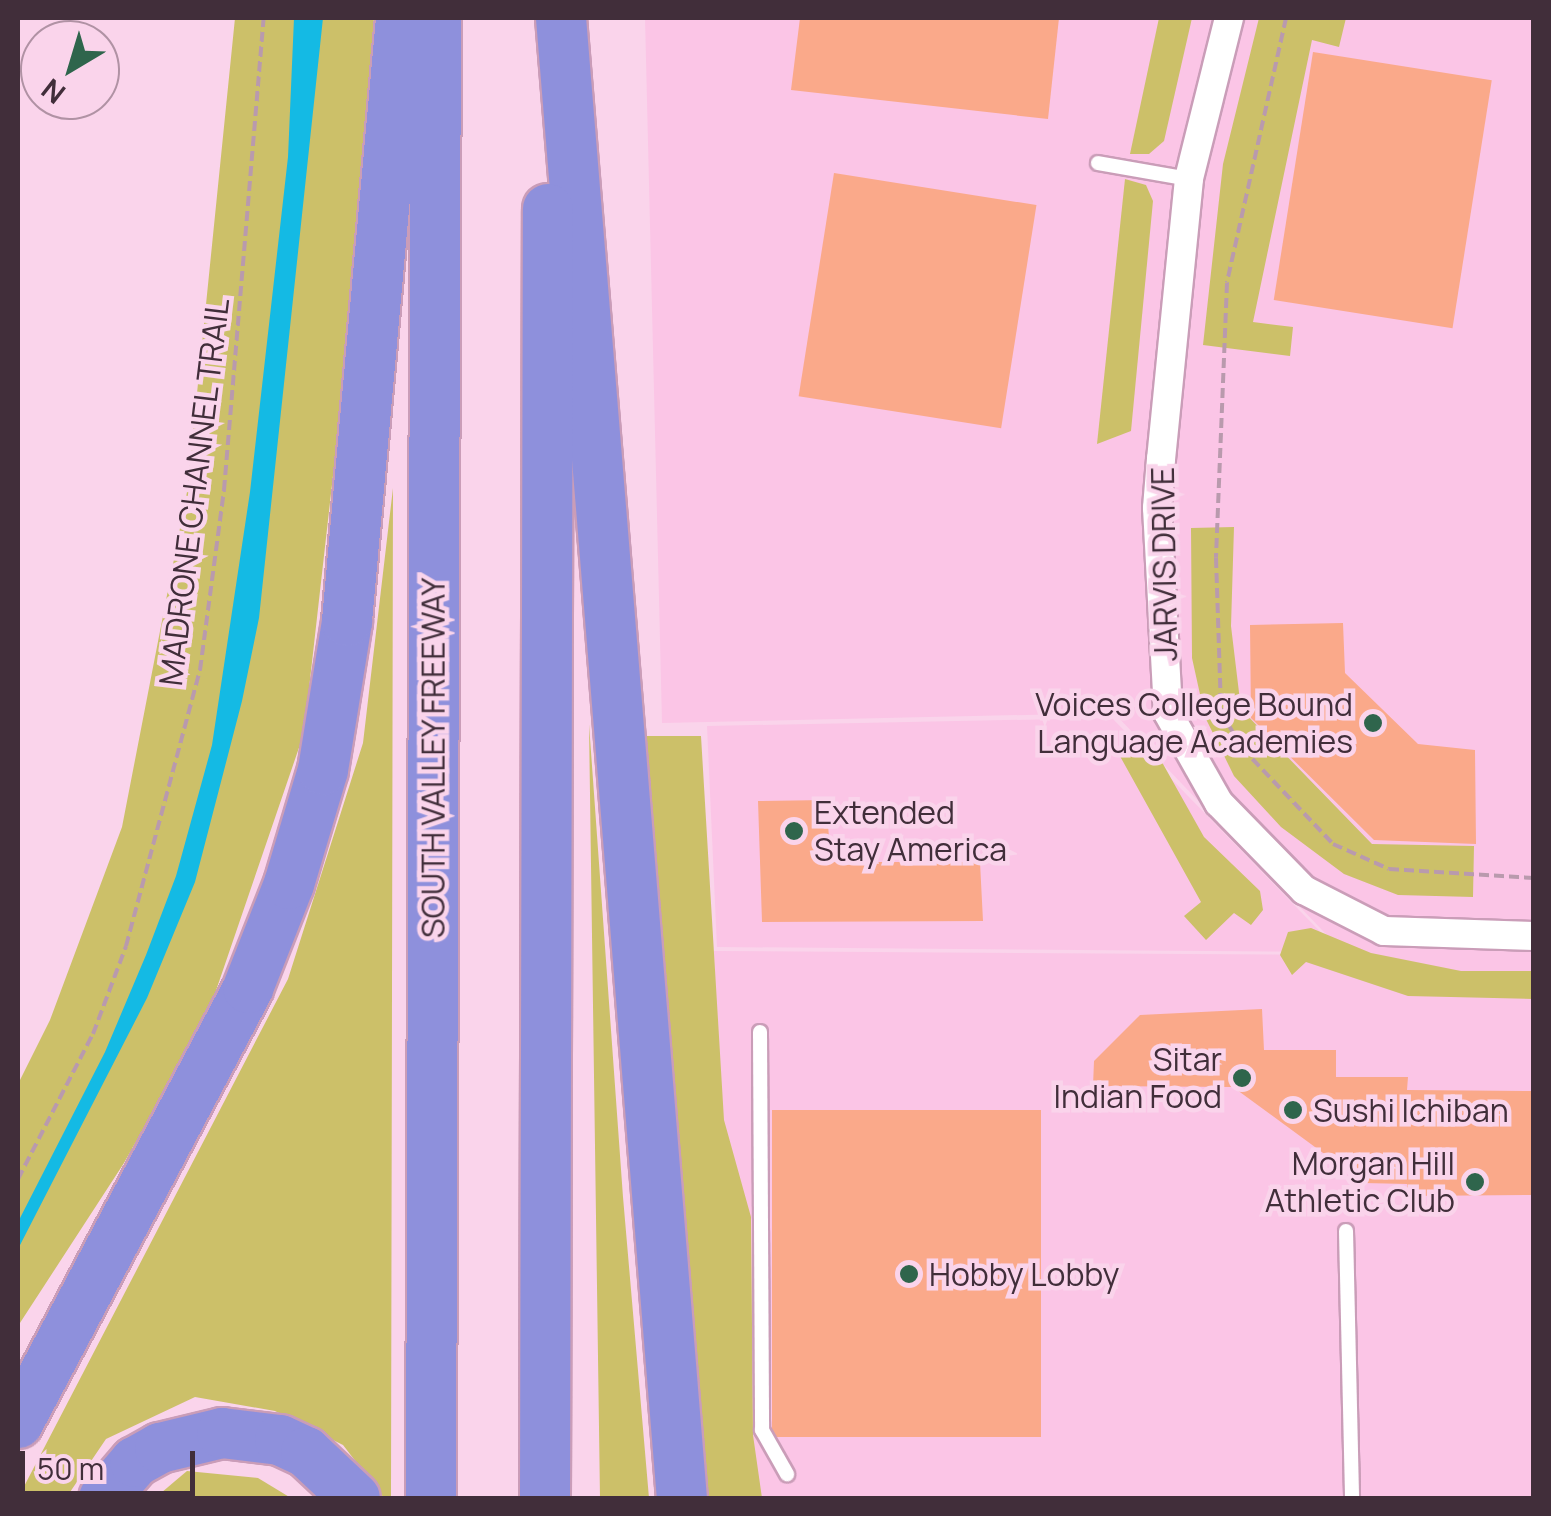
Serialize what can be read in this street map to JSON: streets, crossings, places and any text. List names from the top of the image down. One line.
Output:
{"streets":{"highway":["SOUTH VALLEY FREEWAY"],"street":["JARVIS DRIVE"],"path":["MADRONE CHANNEL TRAIL"]},"places":["Voices College Bound Language Academies","Extended Stay America","Sitar Indian Food","Sushi Ichiban","Morgan Hill Athletic Club","Hobby Lobby"],"scale_bar":"50 m","north":"bottom left"}
